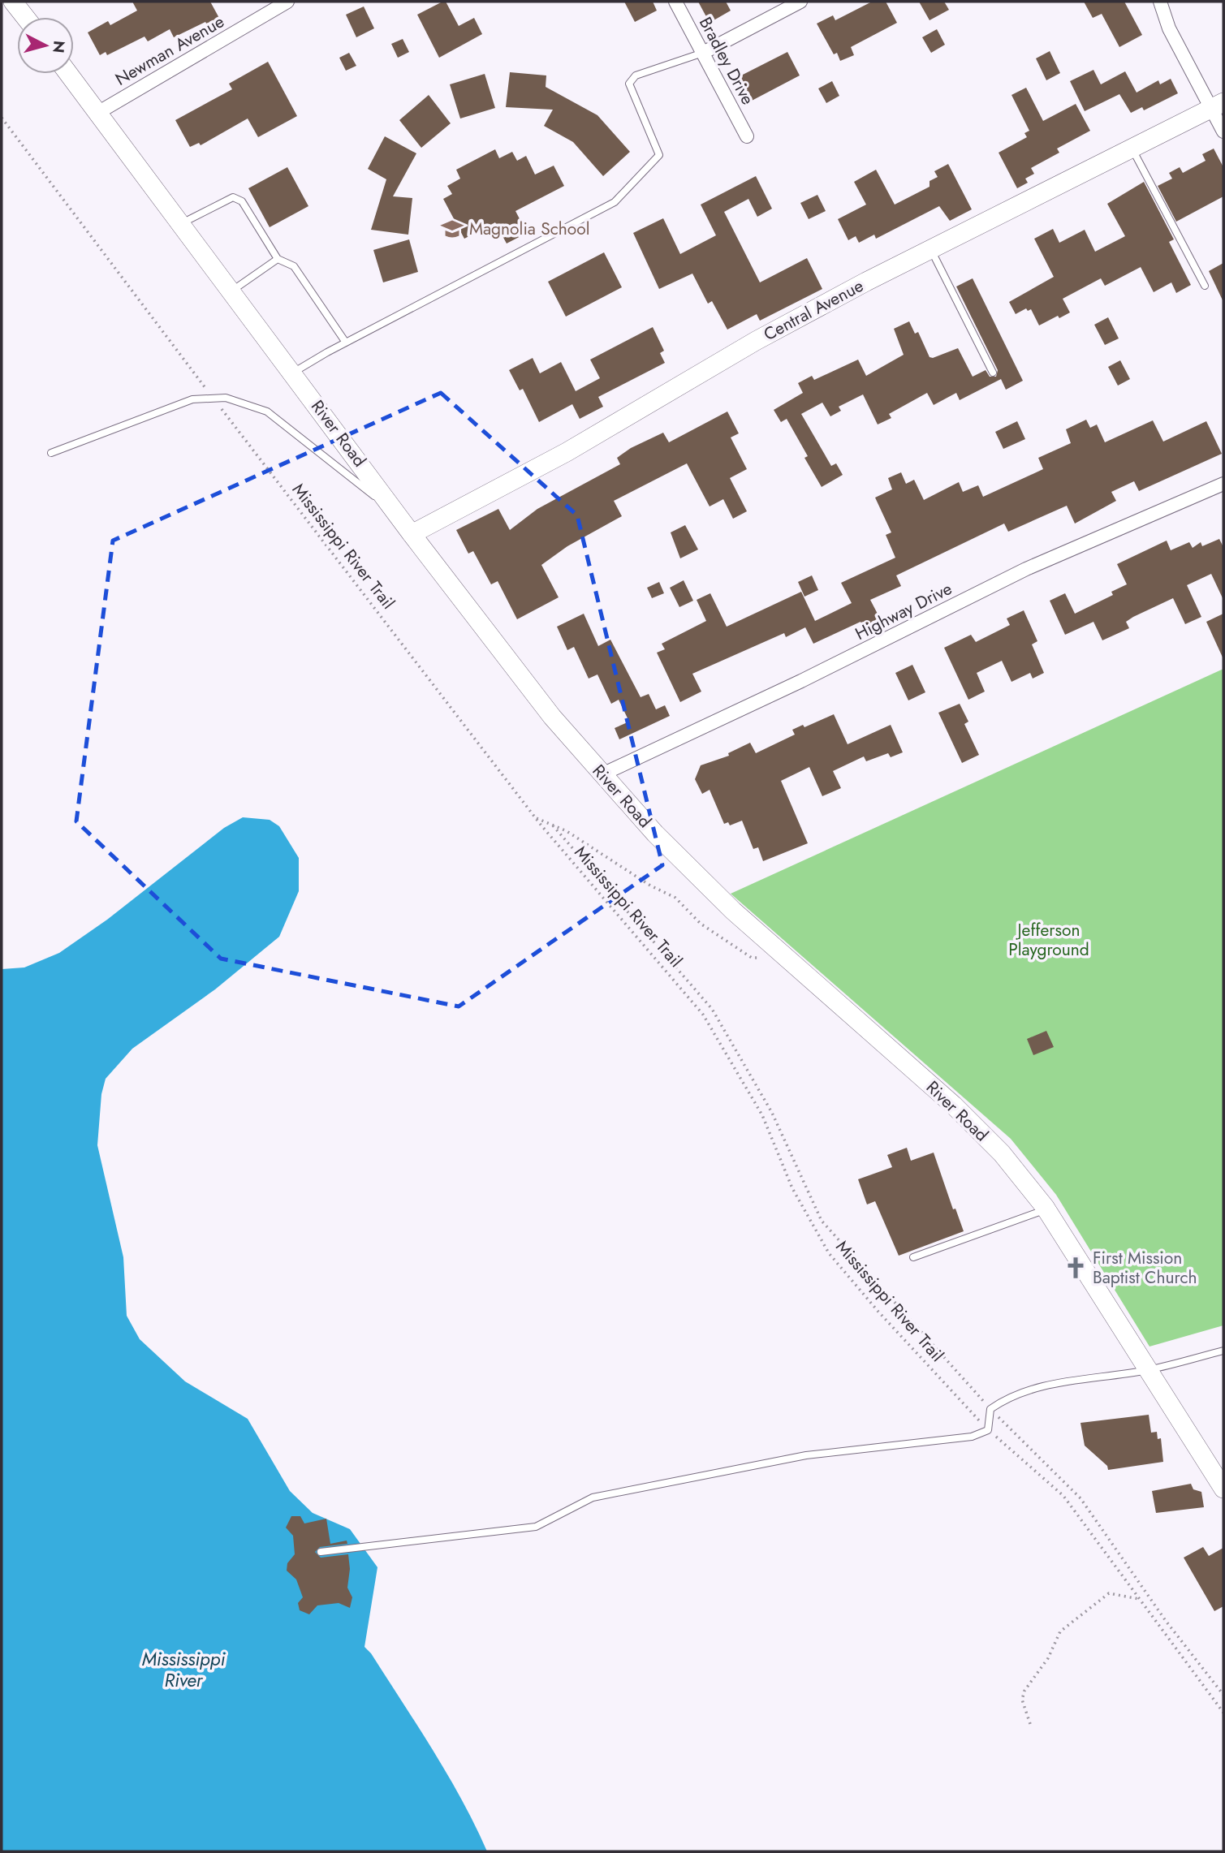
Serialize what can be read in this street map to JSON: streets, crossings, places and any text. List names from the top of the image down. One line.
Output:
{"streets":{"main road":["Central Avenue","River Road"],"street":["Newman Avenue","Bradley Drive","Highway Drive"],"path":["Mississippi River Trail"]},"crossings":[["Newman Avenue","River Road"],["Central Avenue","River Road"],["River Road","Highway Drive"]],"water":["Mississippi River"],"parks":["Jefferson Playground"],"places":{"school or university":["Magnolia School"],"church":["First Mission Baptist Church"]},"north":"right"}
